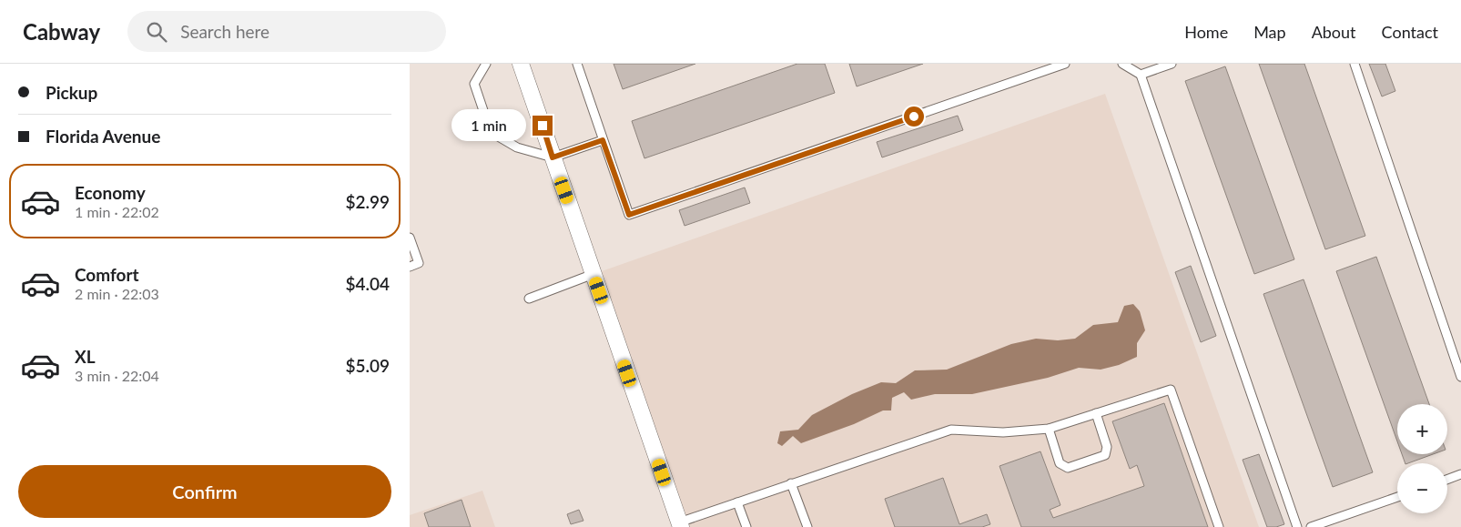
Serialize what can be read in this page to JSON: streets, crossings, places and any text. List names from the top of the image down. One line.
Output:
{"page":{"header":"Cabway","search":"Search here","nav":["Home","Map","About","Contact"],"banner":["Pickup","Florida Avenue"],"bubble":"1 min","list":[{"name":"Economy","note":"1 min · 22:02","value":"$2.99"},{"name":"Comfort","note":"2 min · 22:03","value":"$4.04"},{"name":"XL","note":"3 min · 22:04","value":"$5.09"}],"map_buttons":["+","−"],"buttons":"Confirm"}}
